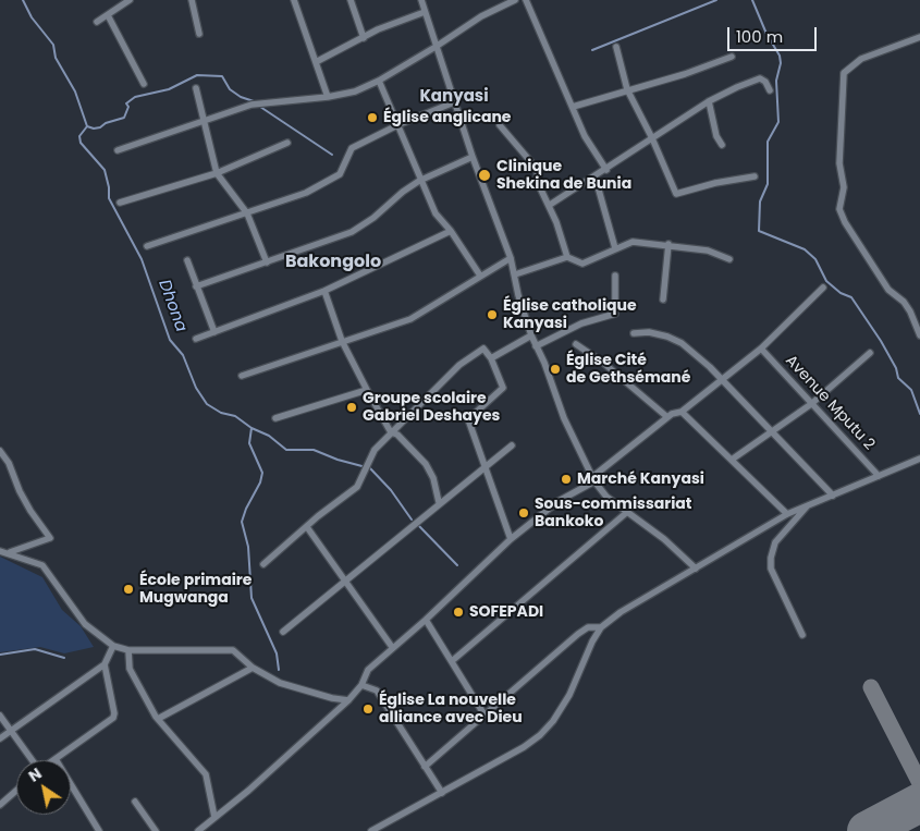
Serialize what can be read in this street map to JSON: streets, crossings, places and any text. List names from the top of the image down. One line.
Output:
{"streets":{"street":["Avenue Mputu 2"]},"districts":["Kanyasi","Bakongolo"],"water":["Dhona"],"places":["Église anglicane","Clinique Shekina de Bunia","Église catholique Kanyasi","Église Cité de Gethsémané","Groupe scolaire Gabriel Deshayes","Marché Kanyasi","Sous-commissariat Bankoko","École primaire Mugwanga","SOFEPADI","Église La nouvelle alliance avec Dieu"],"scale_bar":"100 m","north":"top left"}
